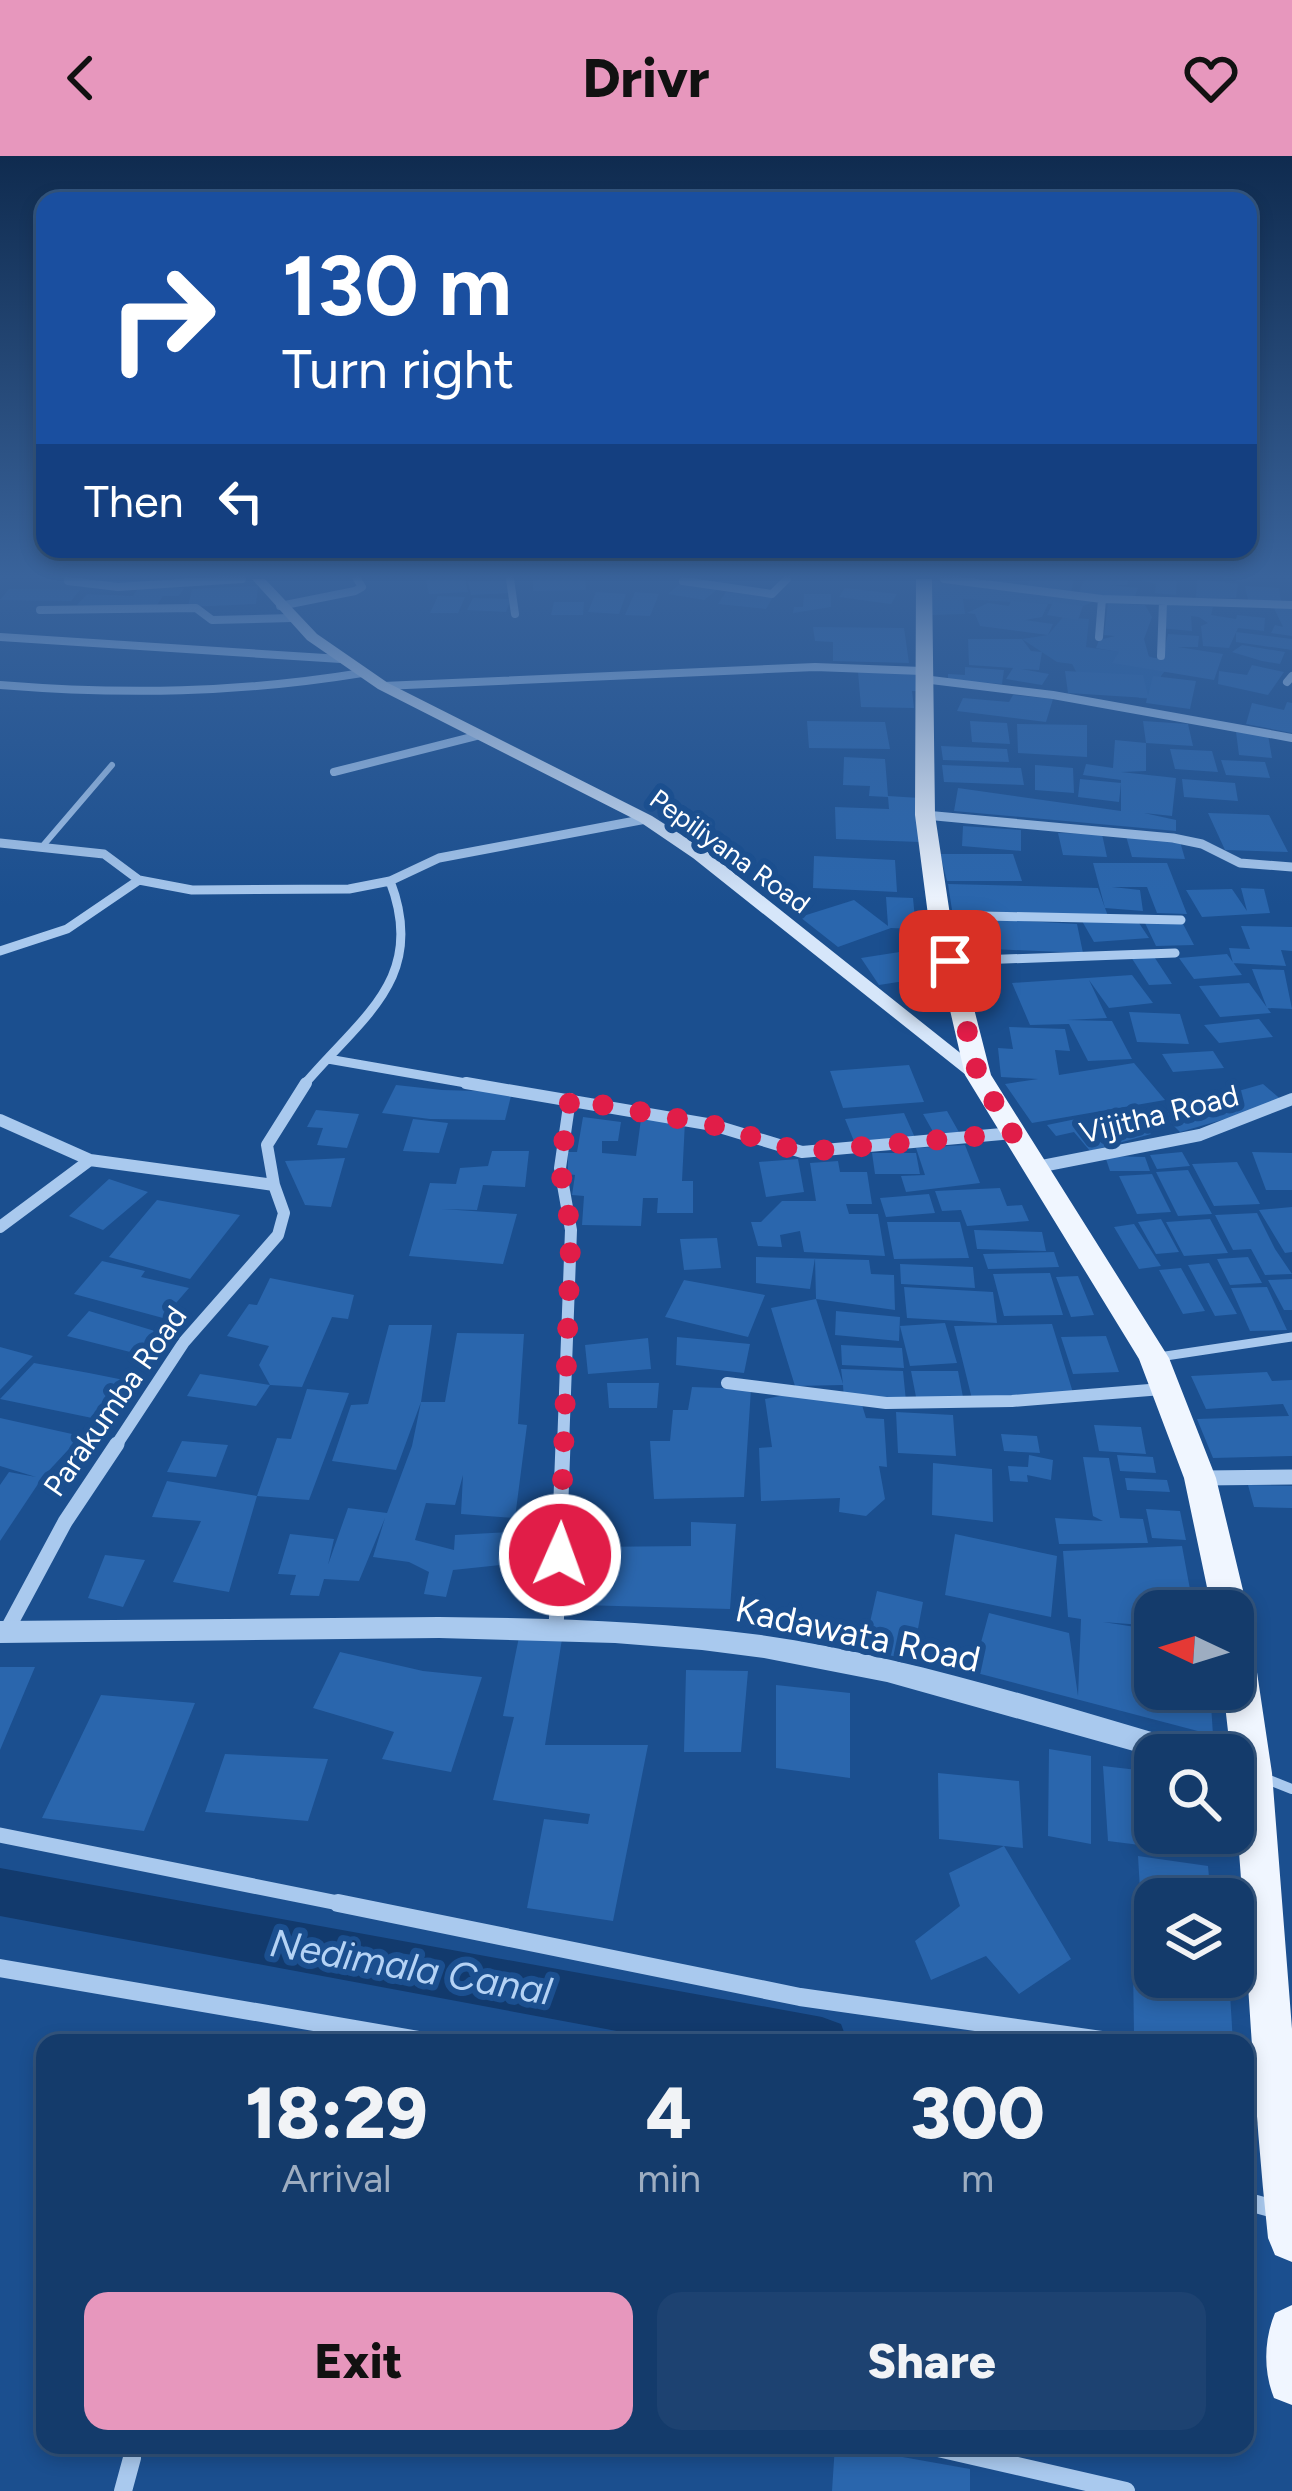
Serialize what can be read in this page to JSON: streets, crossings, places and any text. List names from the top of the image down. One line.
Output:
{"streets":{"main road":["Pepiliyana Road"],"street":["Vijitha Road","Parakumba Road","Kadawata Road"]},"crossings":[["Parakumba Road","Kadawata Road"]],"water":["Nedimala Canal"],"north":"left","page":{"header":"Drivr","turn":["130 m","Turn right"],"then":"Then","eta":["18:29","Arrival","4","min","300","m"],"buttons":["Exit","Share"]}}
